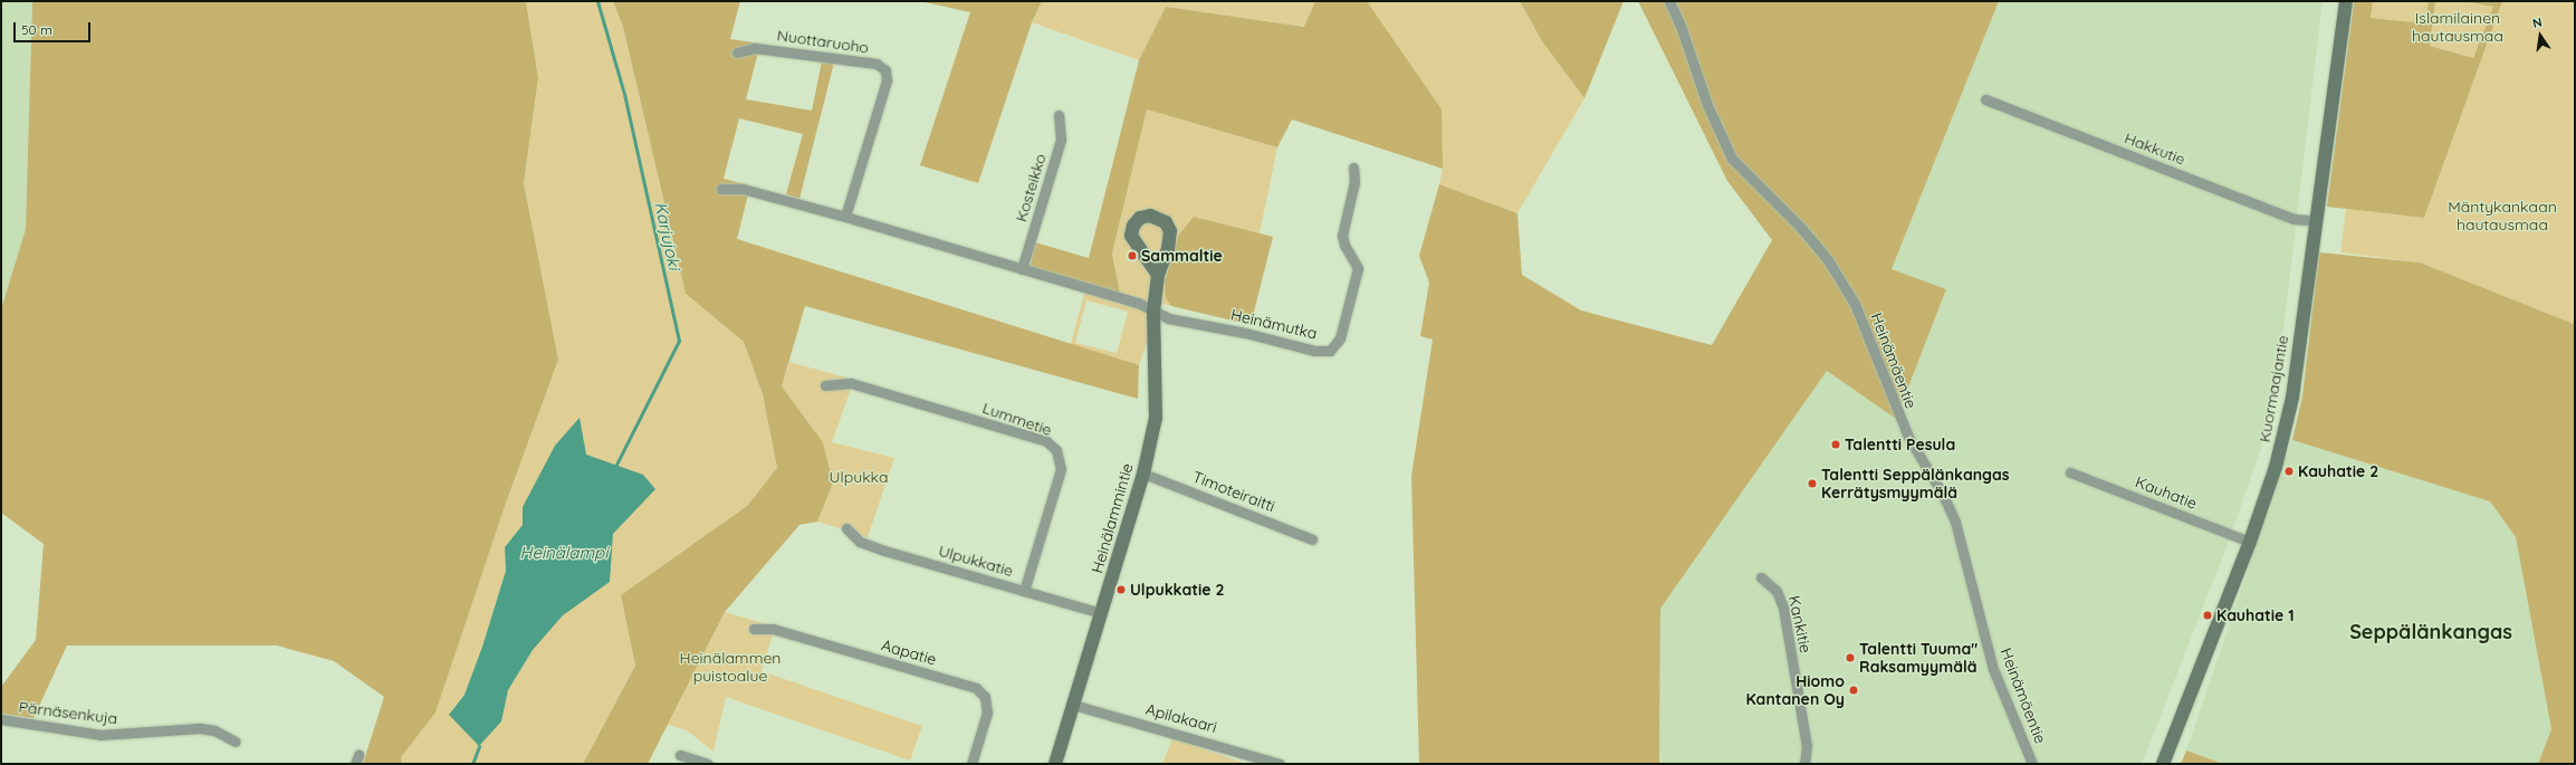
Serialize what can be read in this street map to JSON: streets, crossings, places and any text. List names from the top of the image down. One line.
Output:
{"streets":{"street":["Nuottaruoho","Hakkutie","Kosteikko","Heinämutka","Heinämäentie","Kuormaajantie","Lummetie","Timoteiraitti","Kauhatie","Heinälammintie","Ulpukkatie","Kankitie","Aapatie","Pärnäsenkuja","Apilakaari"]},"crossings":[["Hakkutie","Kuormaajantie"],["Heinämutka","Heinälammintie"],["Kuormaajantie","Kauhatie"],["Lummetie","Ulpukkatie"],["Timoteiraitti","Heinälammintie"],["Heinälammintie","Ulpukkatie"],["Heinälammintie","Apilakaari"]],"districts":["Seppälänkangas"],"water":["Karjujoki","Heinälampi"],"parks":["Islamilainen hautausmaa","Mäntykankaan hautausmaa","Ulpukka","Heinälammen puistoalue"],"places":["Sammaltie","Talentti Pesula","Kauhatie 2","Talentti Seppälänkangas Kerrätysmyymälä","Ulpukkatie 2","Kauhatie 1","Talentti Tuuma\" Raksamyymälä","Hiomo Kantanen Oy"],"scale_bar":"50 m","north":"top"}
